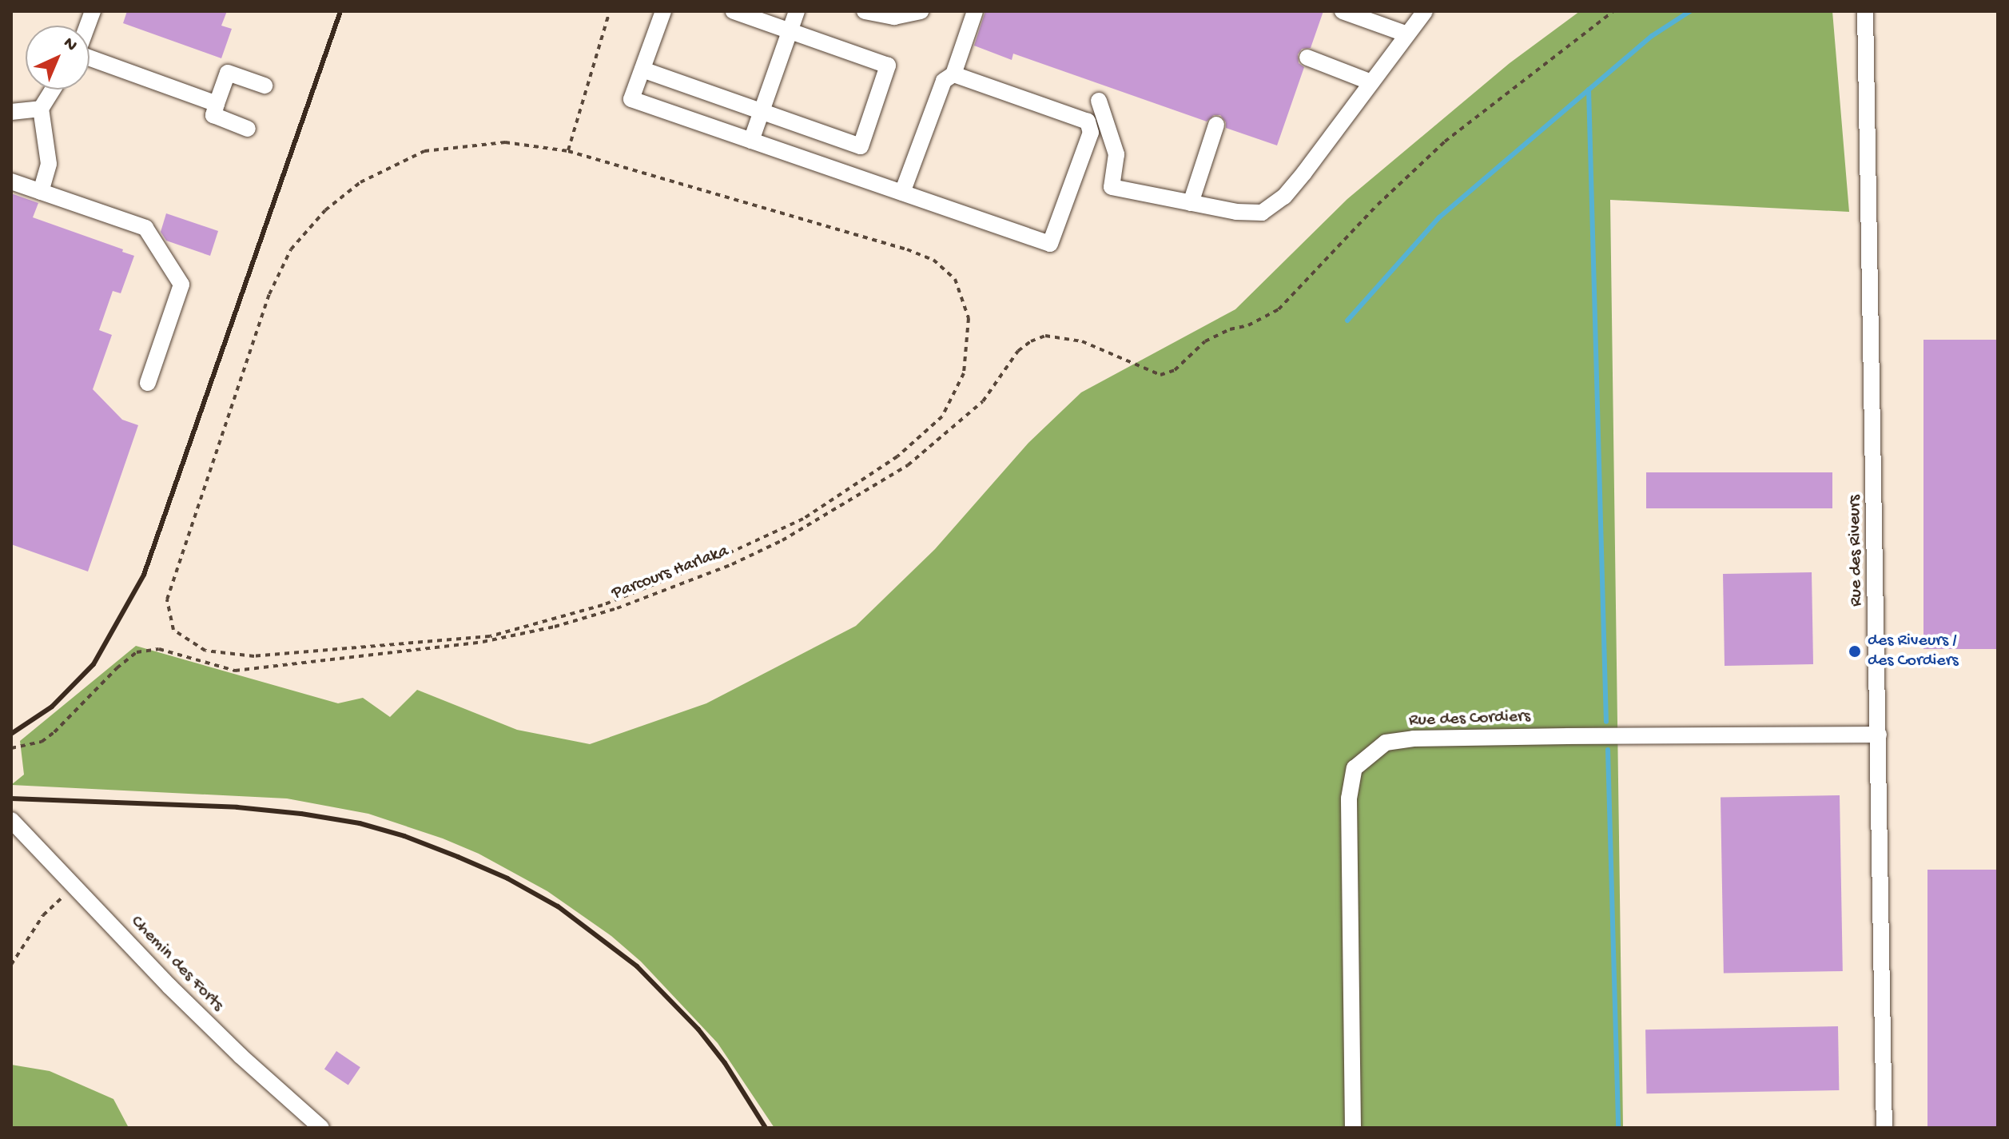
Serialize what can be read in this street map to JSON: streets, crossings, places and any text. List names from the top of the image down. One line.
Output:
{"streets":{"street":["Rue des Riveurs","Rue des Cordiers","Chemin des Forts"],"path":["Parcours Harlaka"]},"crossings":[["Rue des Riveurs","Rue des Cordiers"]],"places":["des Riveurs / des Cordiers"],"north":"top right"}
